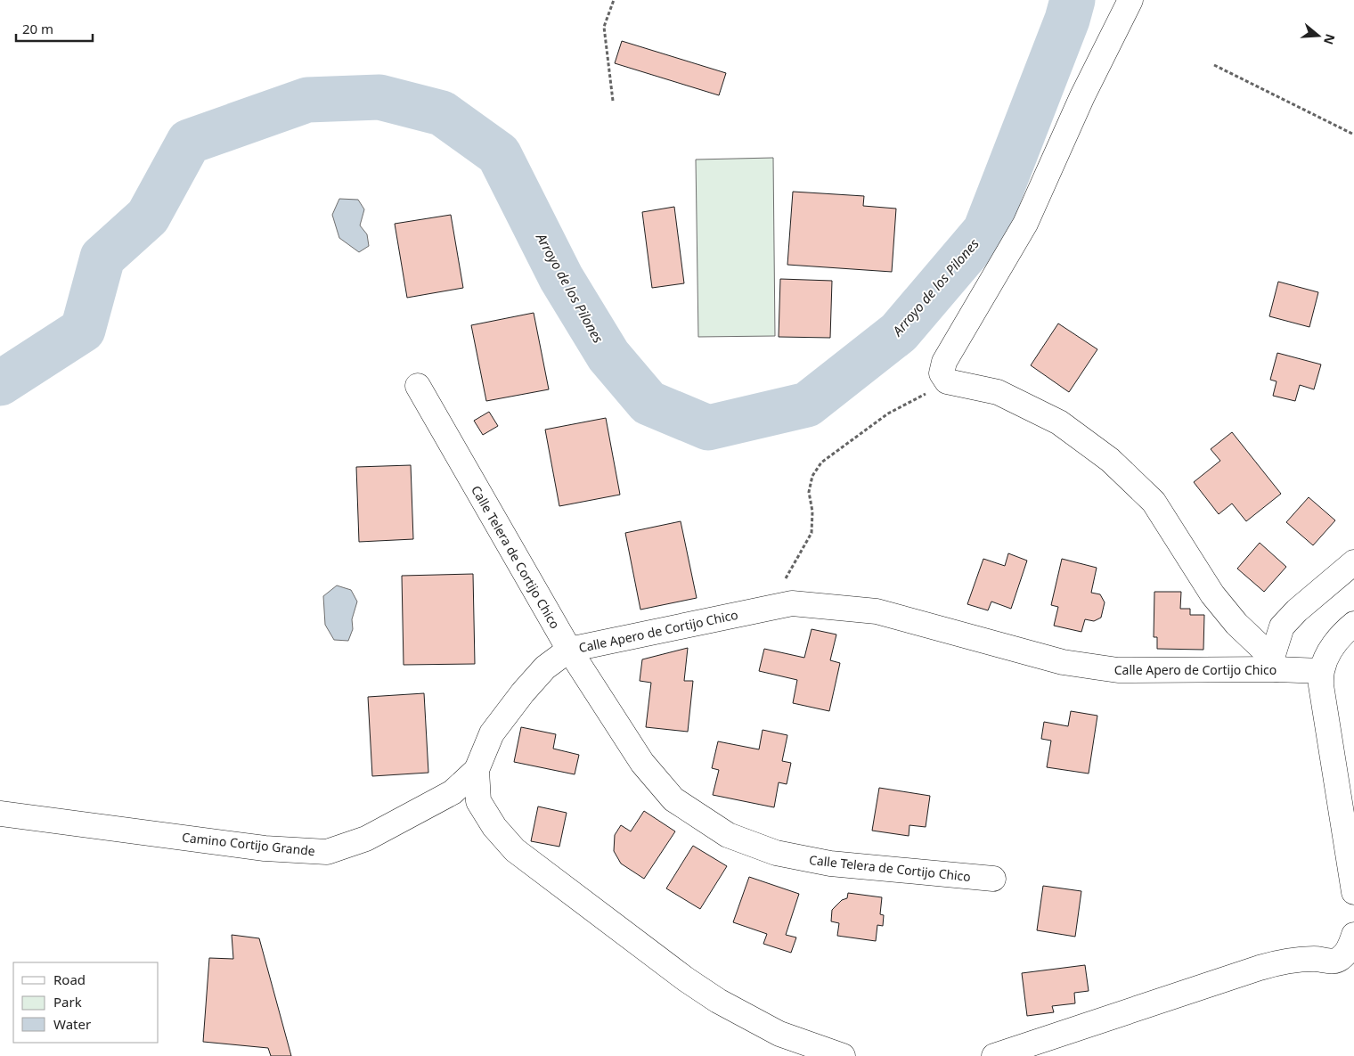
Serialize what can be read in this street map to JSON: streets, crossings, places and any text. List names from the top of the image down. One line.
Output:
{"streets":{"street":["Calle Telera de Cortijo Chico","Calle Apero de Cortijo Chico","Camino Cortijo Grande"]},"crossings":[["Calle Telera de Cortijo Chico","Calle Apero de Cortijo Chico"],["Calle Apero de Cortijo Chico","Camino Cortijo Grande"]],"water":["Arroyo de los Pilones"],"legend":["Road","Park","Water"],"scale_bar":"20 m","north":"right"}
